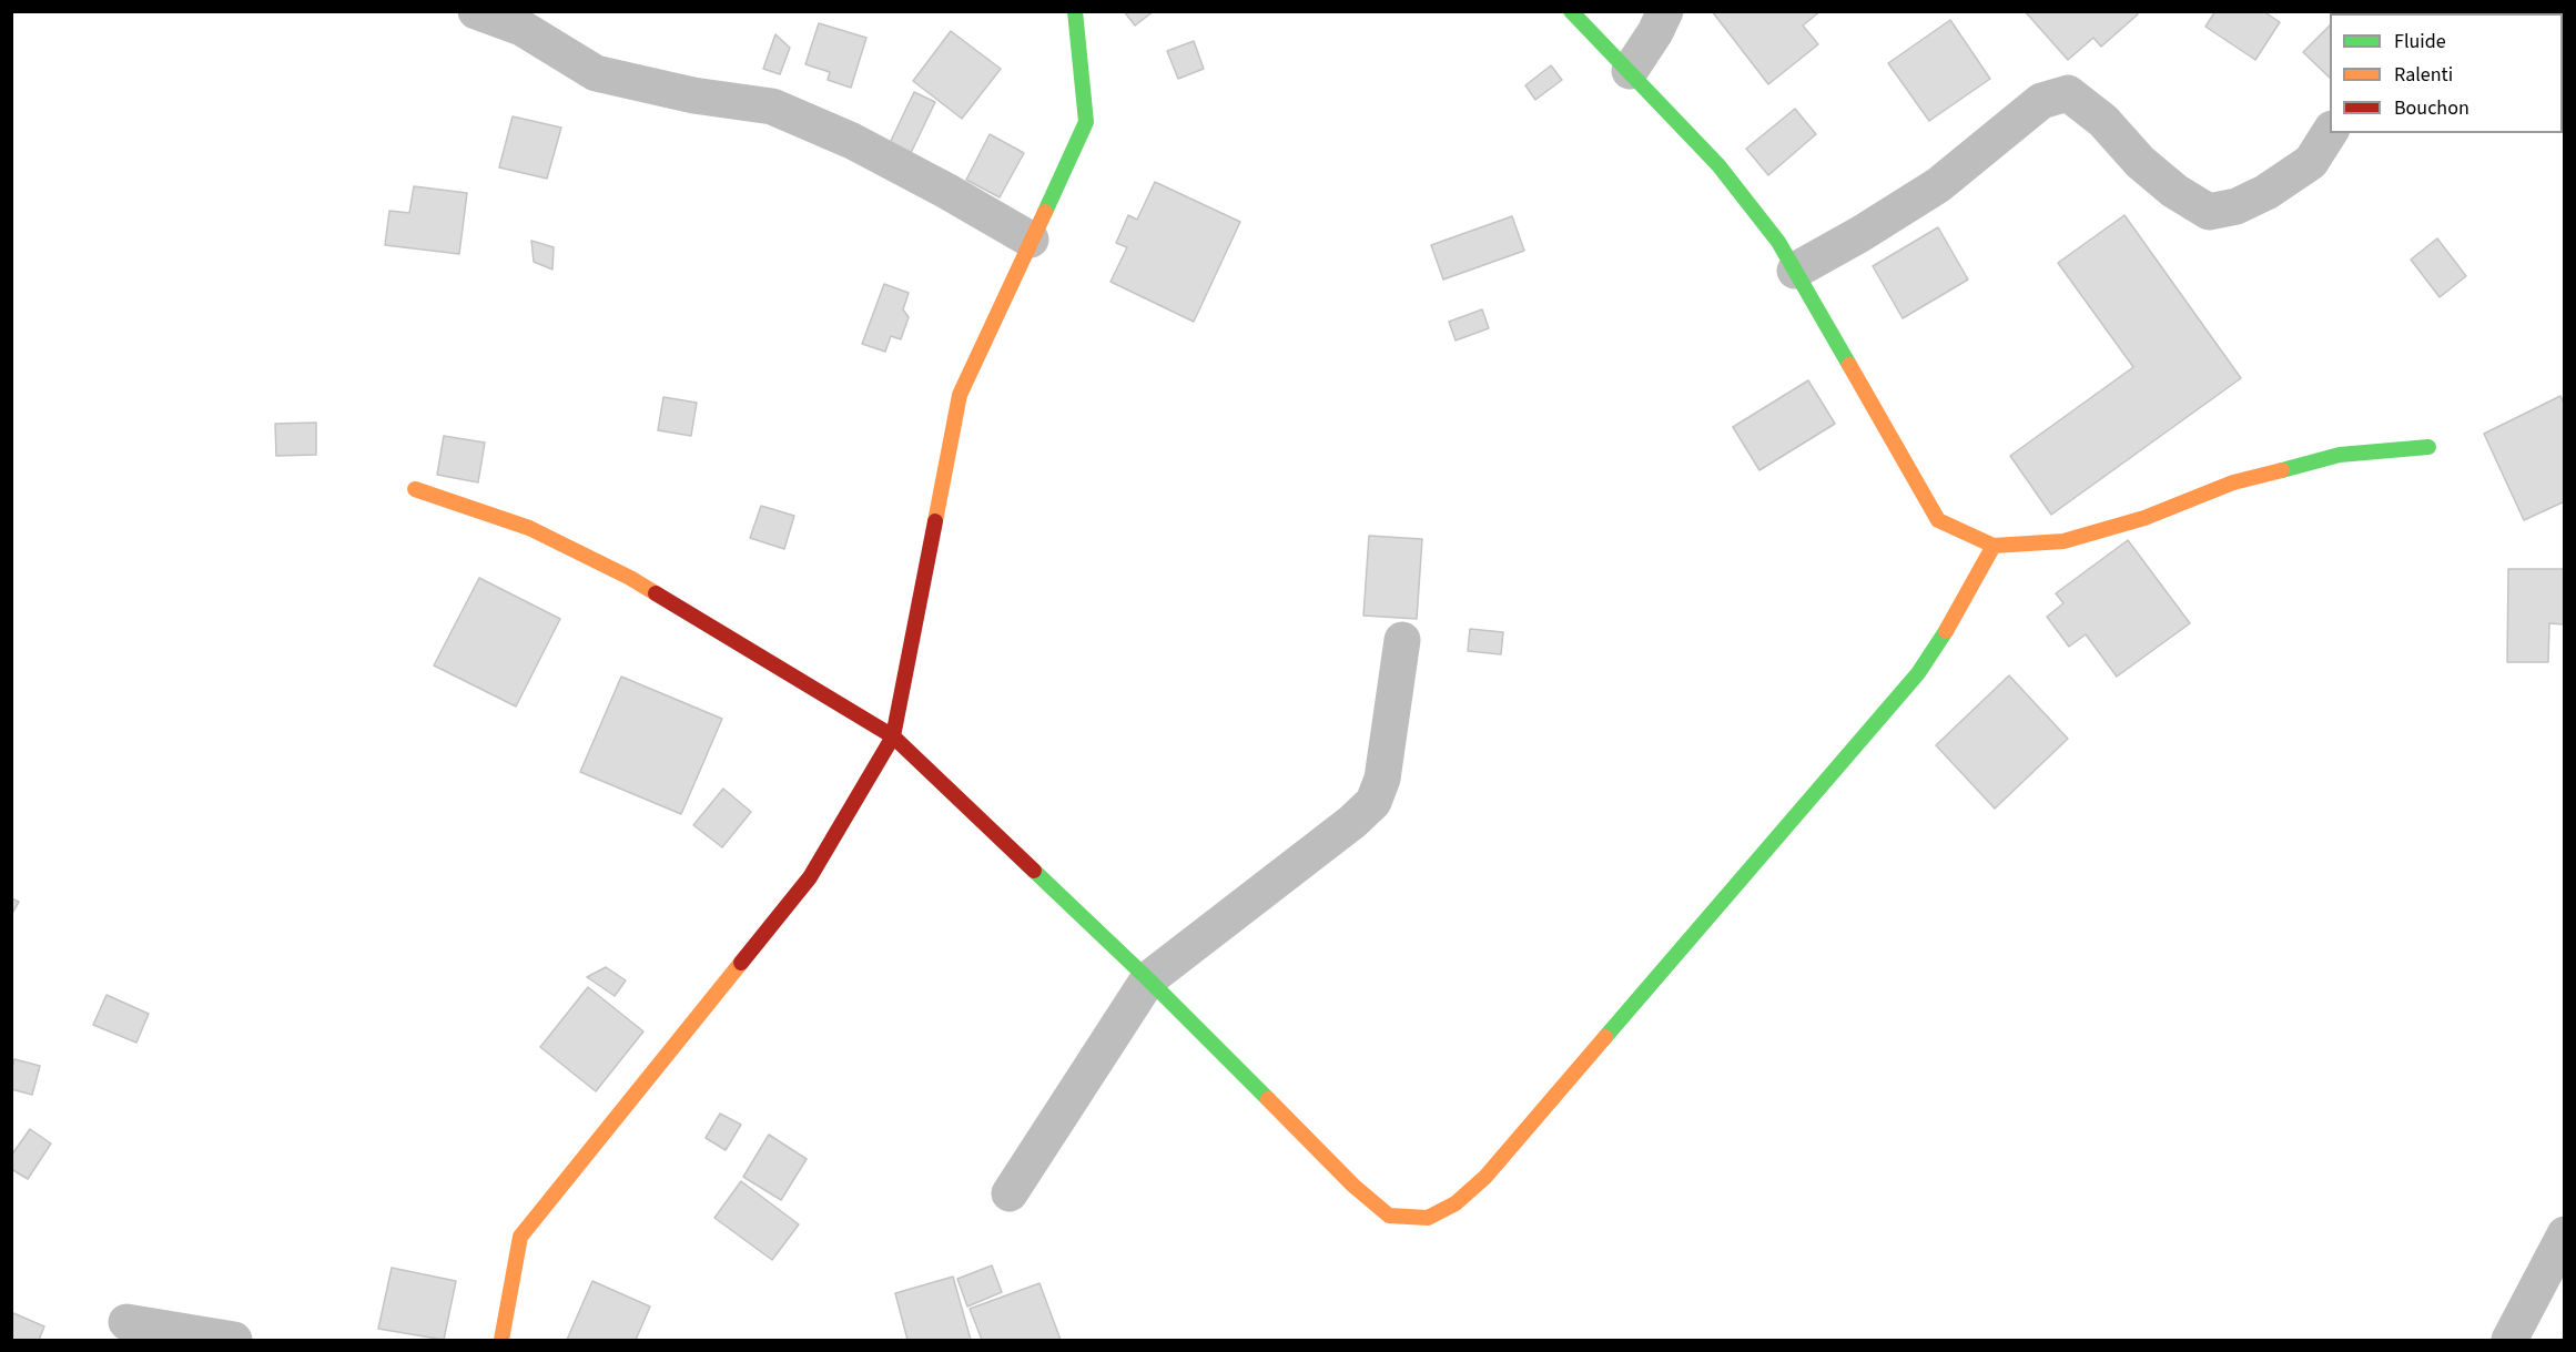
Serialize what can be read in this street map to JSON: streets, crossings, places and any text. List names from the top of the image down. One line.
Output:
{"legend":["Fluide","Ralenti","Bouchon"]}
